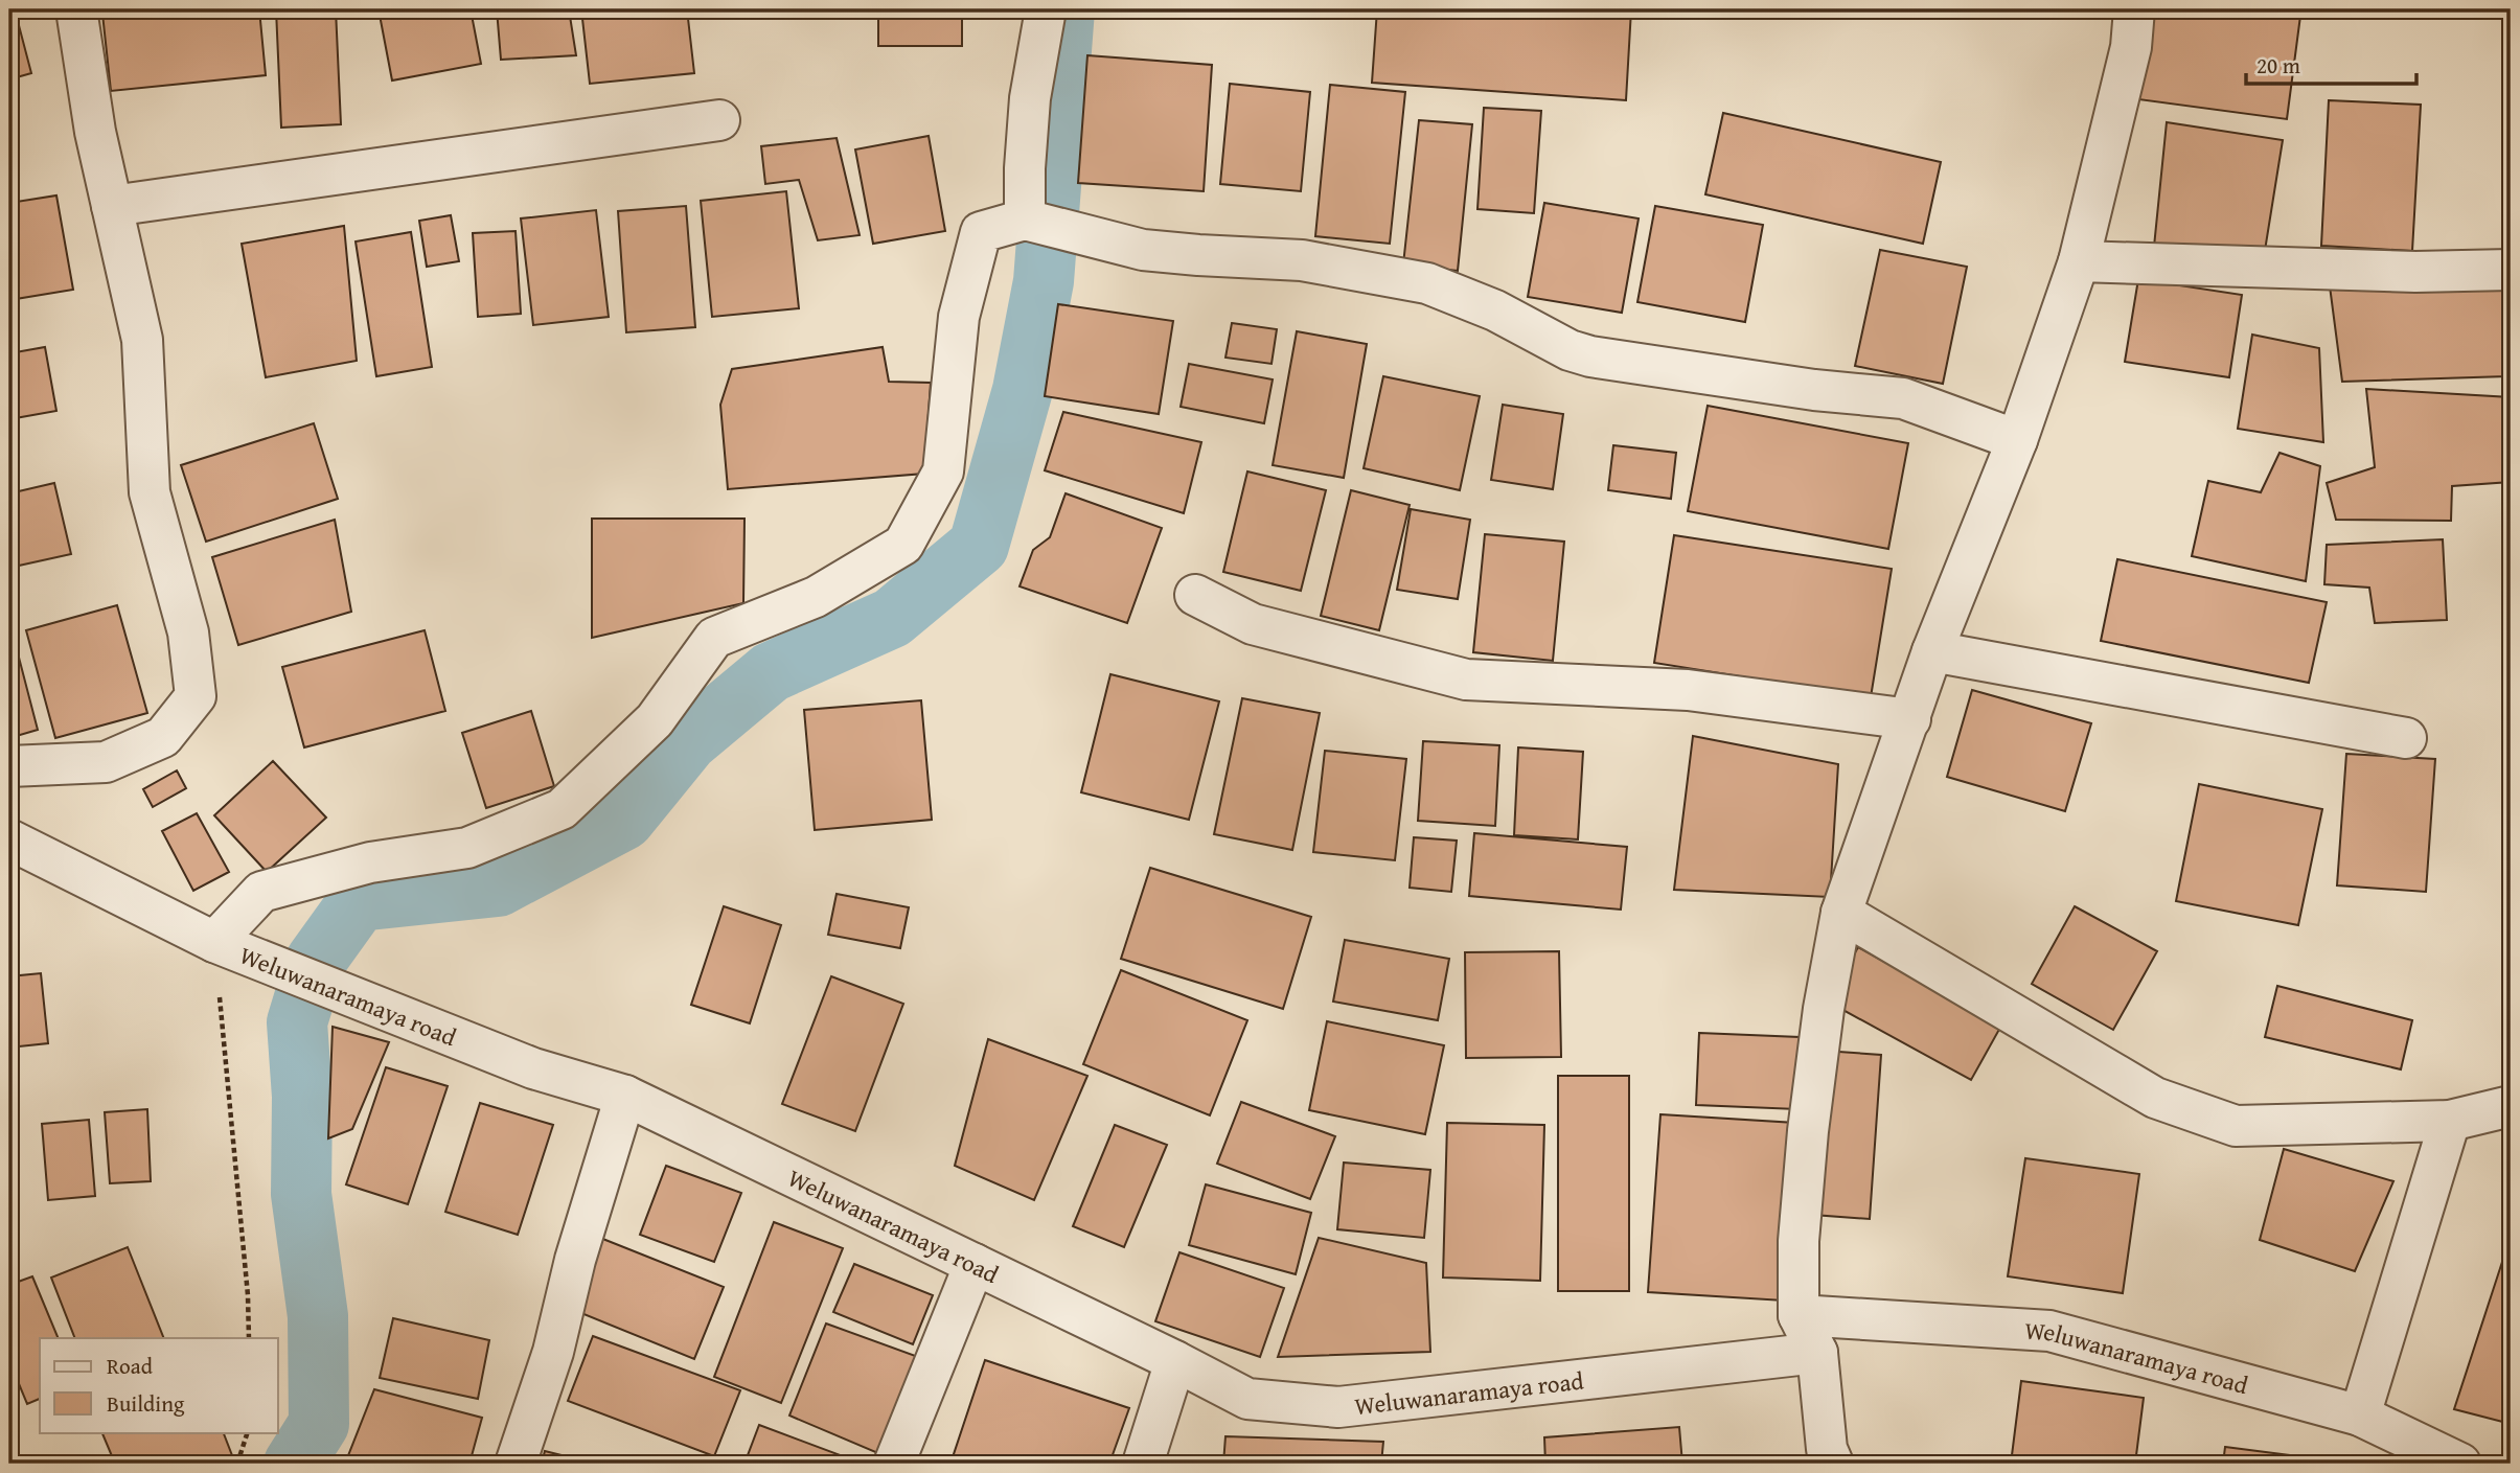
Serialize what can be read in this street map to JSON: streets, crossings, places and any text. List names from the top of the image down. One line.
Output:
{"streets":{"street":["Weluwanaramaya road"]},"legend":["Road","Building"],"scale_bar":"20 m"}
